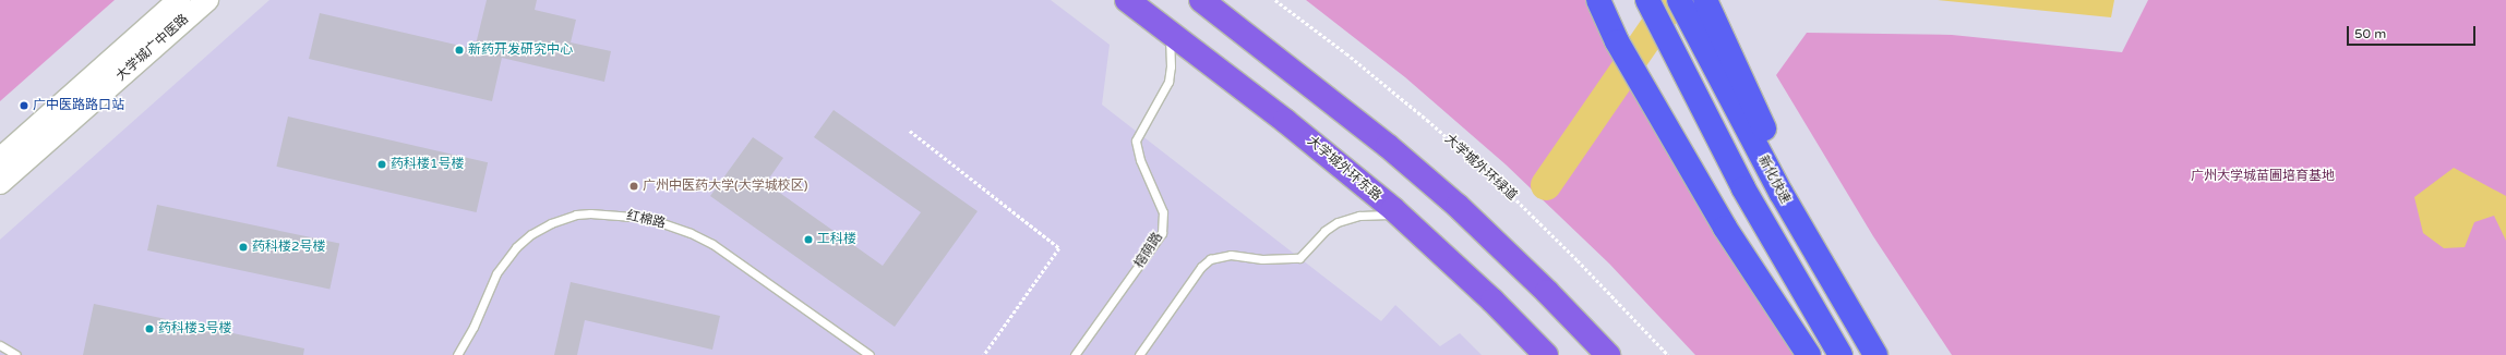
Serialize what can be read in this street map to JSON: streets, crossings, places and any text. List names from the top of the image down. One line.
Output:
{"streets":{"highway":["新化快速"],"main road":["大学城广中医路","大学城外环东路"],"lane":["红棉路","榕荫路"],"path":["大学城外环绿道"]},"crossings":[["大学城外环东路","榕荫路"]],"parks":["广州大学城苗圃培育基地"],"places":["新药开发研究中心","广中医路路口站","药科楼1号楼","广州中医药大学(大学城校区)","工科楼","药科楼2号楼","药科楼3号楼"],"scale_bar":"50 m"}
